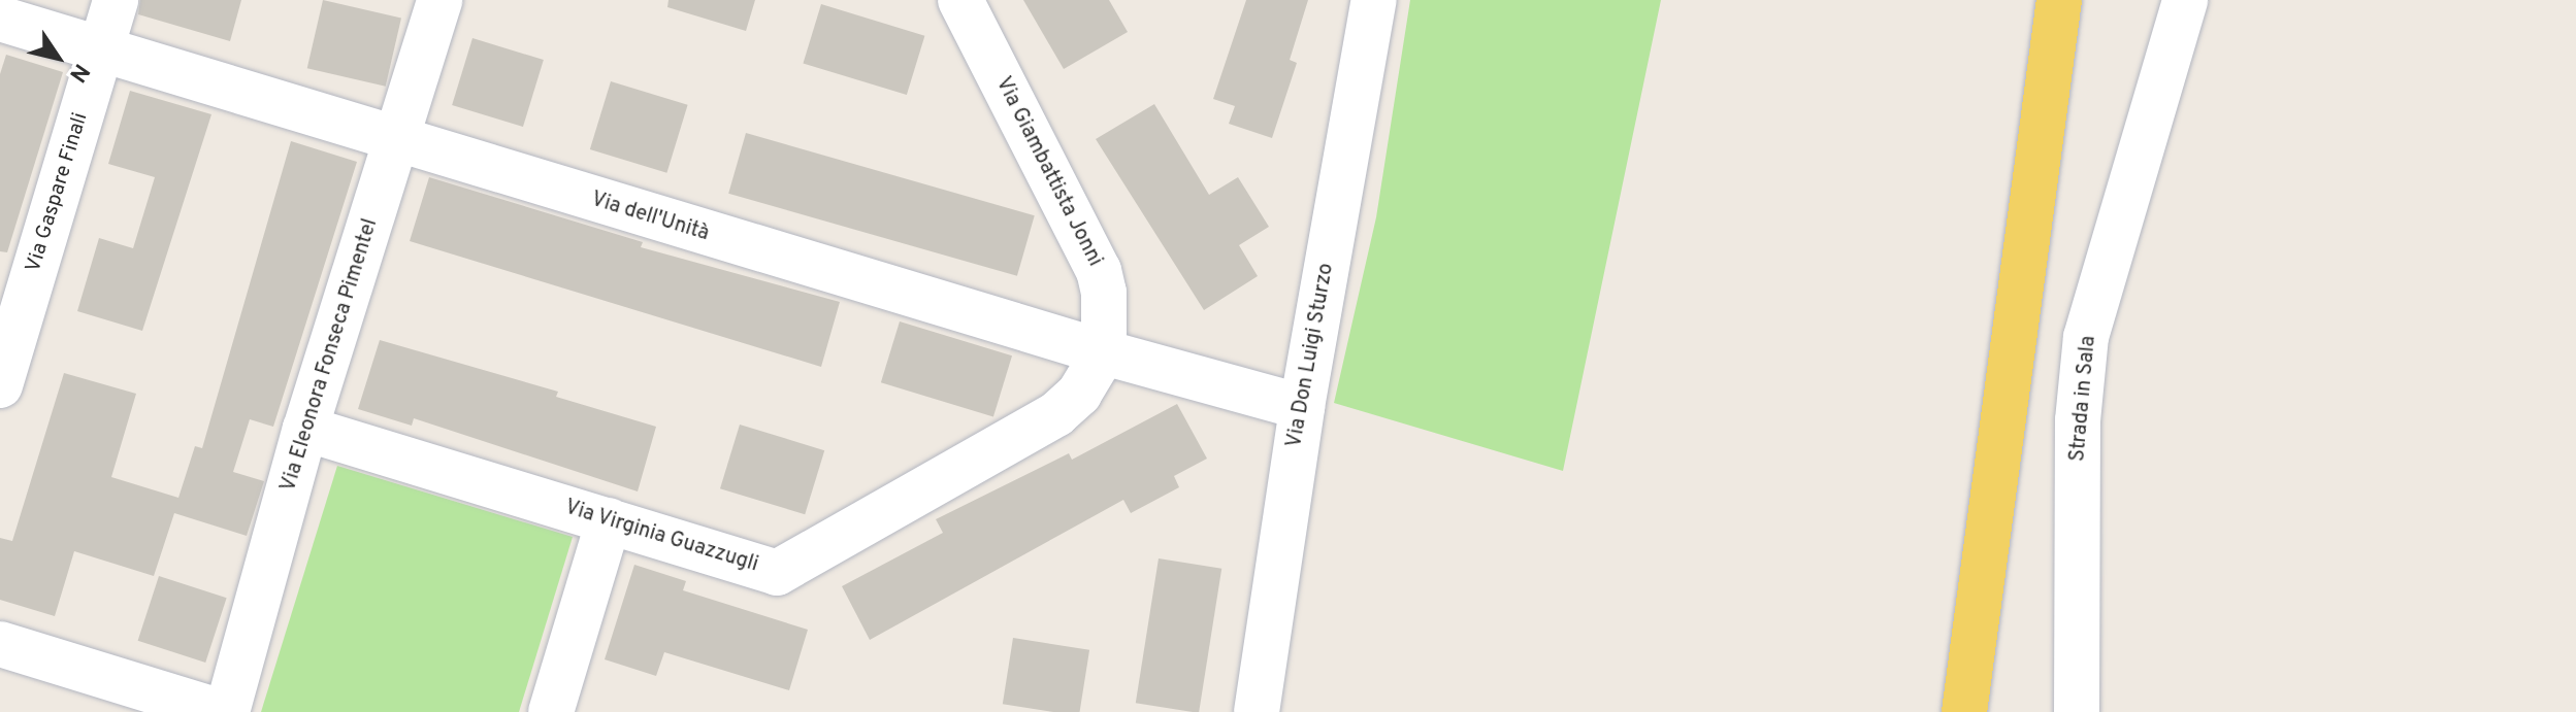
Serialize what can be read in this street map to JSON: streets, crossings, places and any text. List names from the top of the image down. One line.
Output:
{"streets":{"street":["Via Giambattista Jonni","Via Gaspare Finali","Via dell'Unità","Via Eleonora Fonseca Pimentel","Via Don Luigi Sturzo","Strada in Sala","Via Virginia Guazzugli"]},"crossings":[["Via Giambattista Jonni","Via dell'Unità"],["Via Giambattista Jonni","Via Virginia Guazzugli"],["Via Gaspare Finali","Via dell'Unità"],["Via dell'Unità","Via Eleonora Fonseca Pimentel"],["Via dell'Unità","Via Don Luigi Sturzo"],["Via dell'Unità","Via Virginia Guazzugli"],["Via Eleonora Fonseca Pimentel","Via Virginia Guazzugli"]],"north":"bottom right"}
